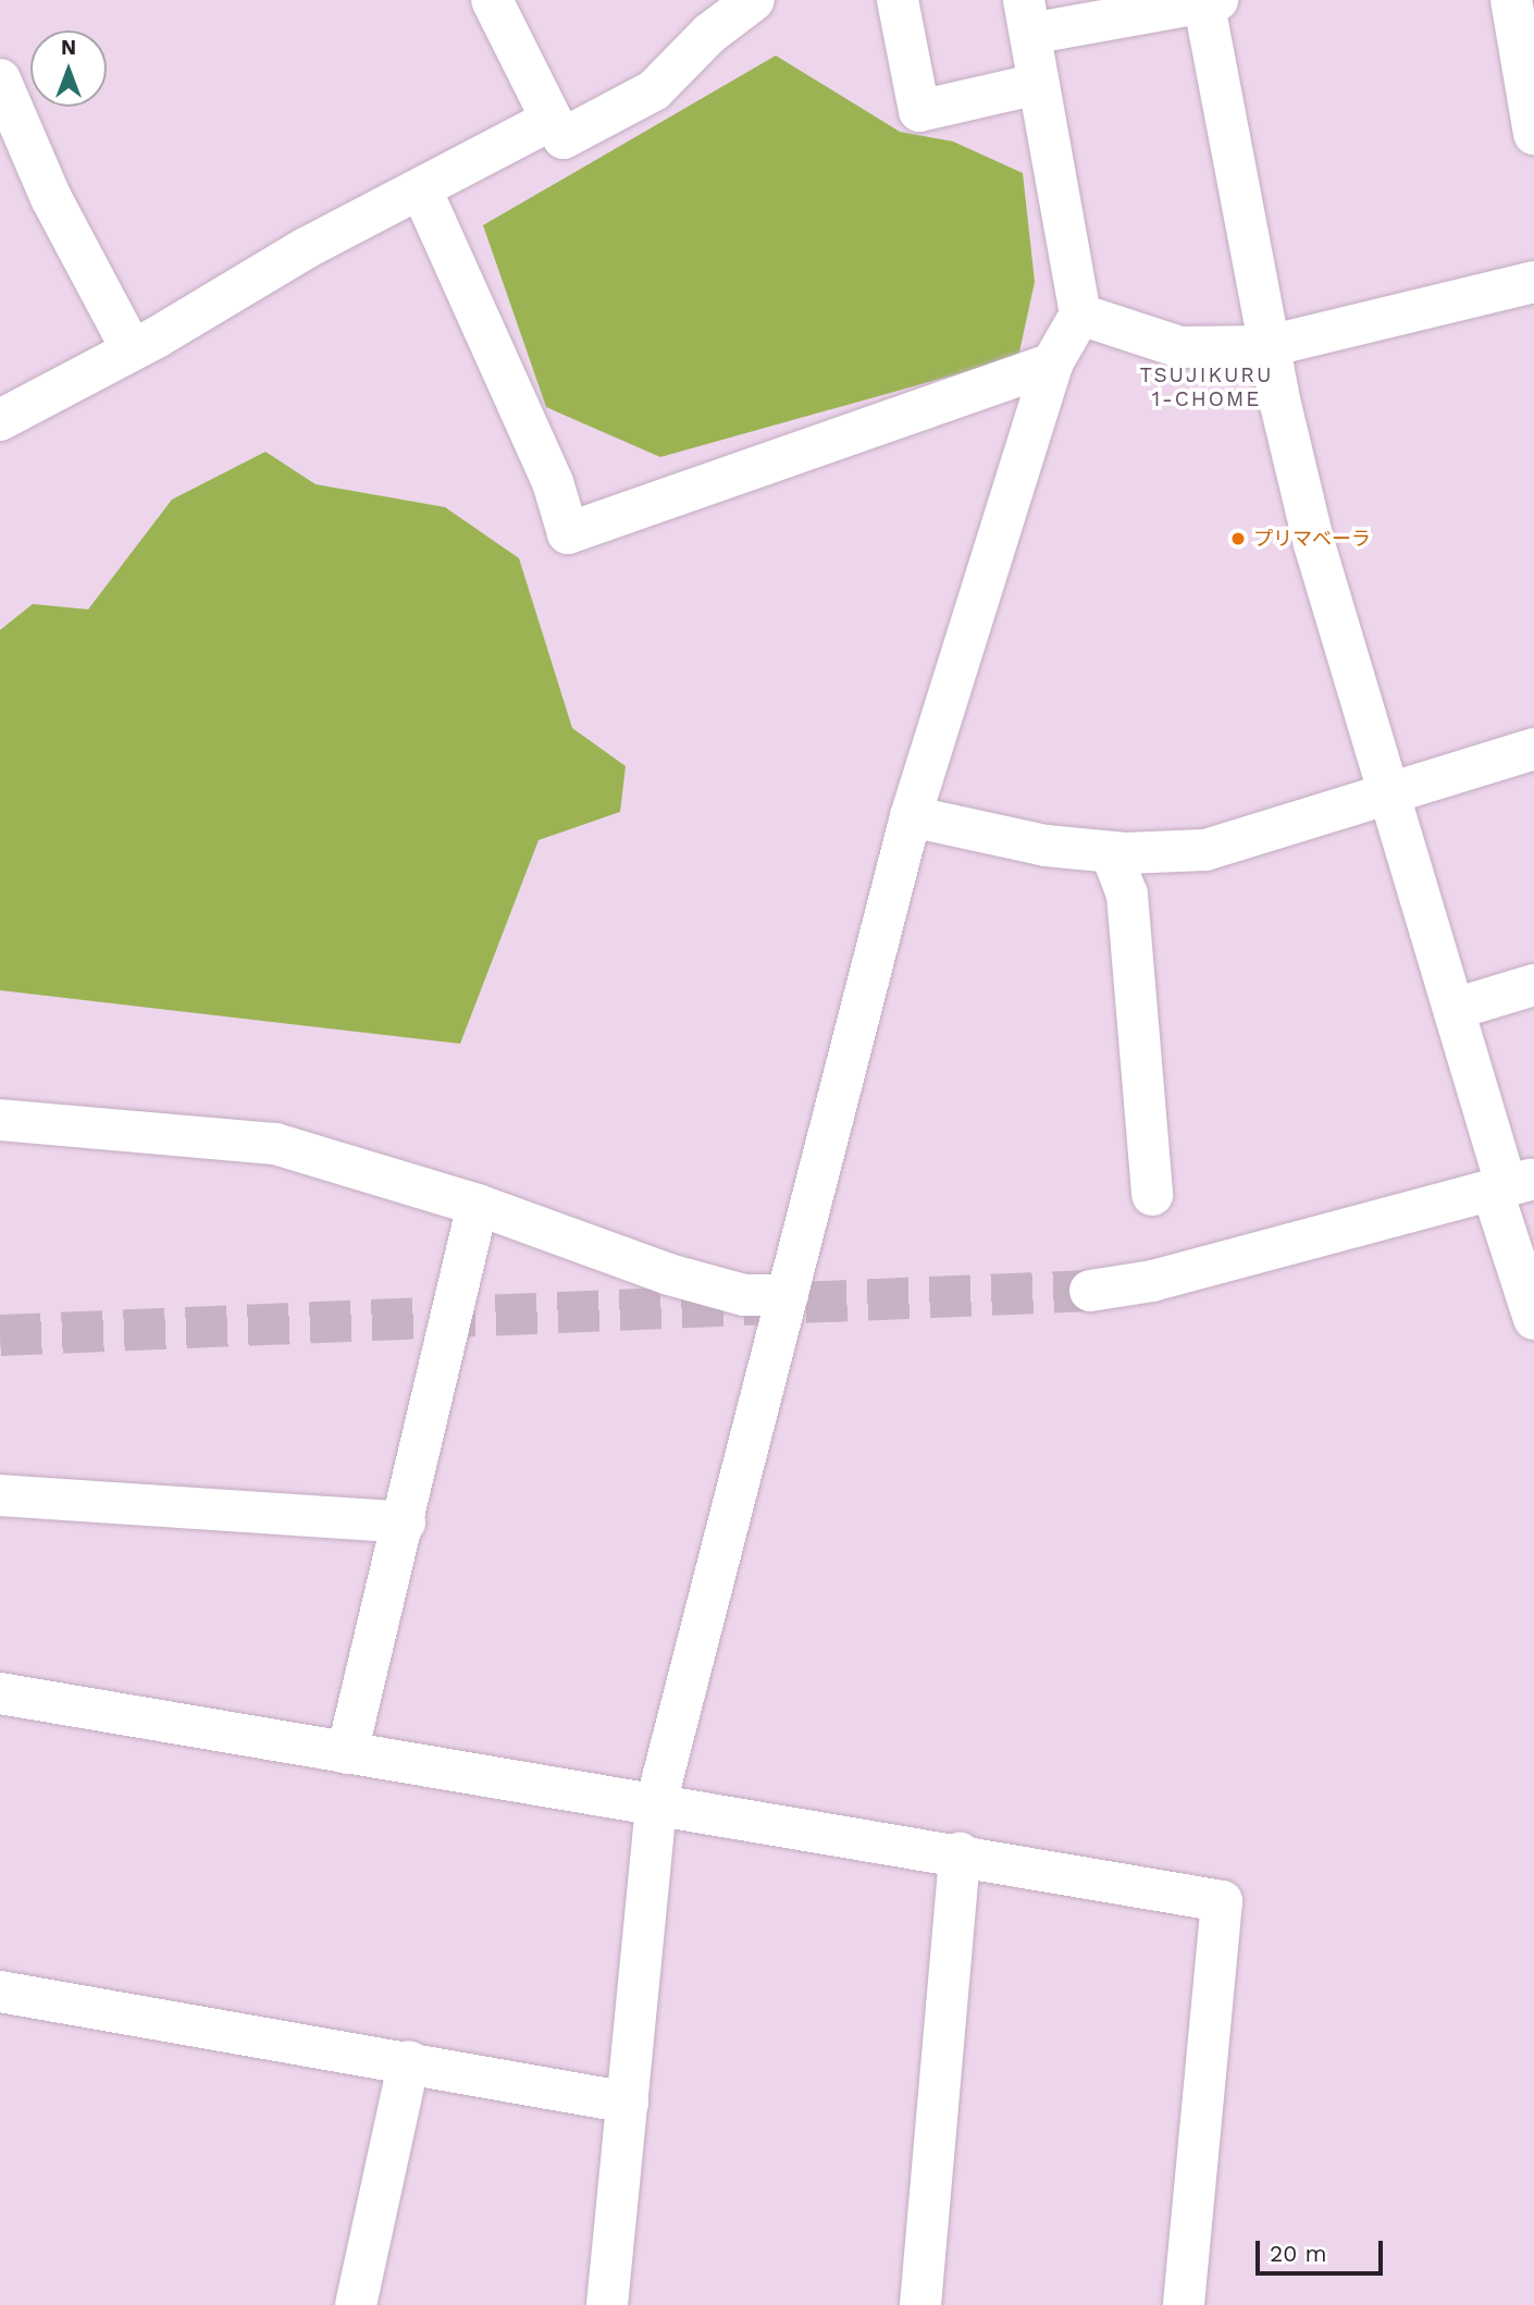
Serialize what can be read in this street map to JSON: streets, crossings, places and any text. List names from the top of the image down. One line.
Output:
{"districts":["TSUJIKURU 1-CHOME"],"places":["プリマベーラ"],"scale_bar":"20 m","north":"top"}
